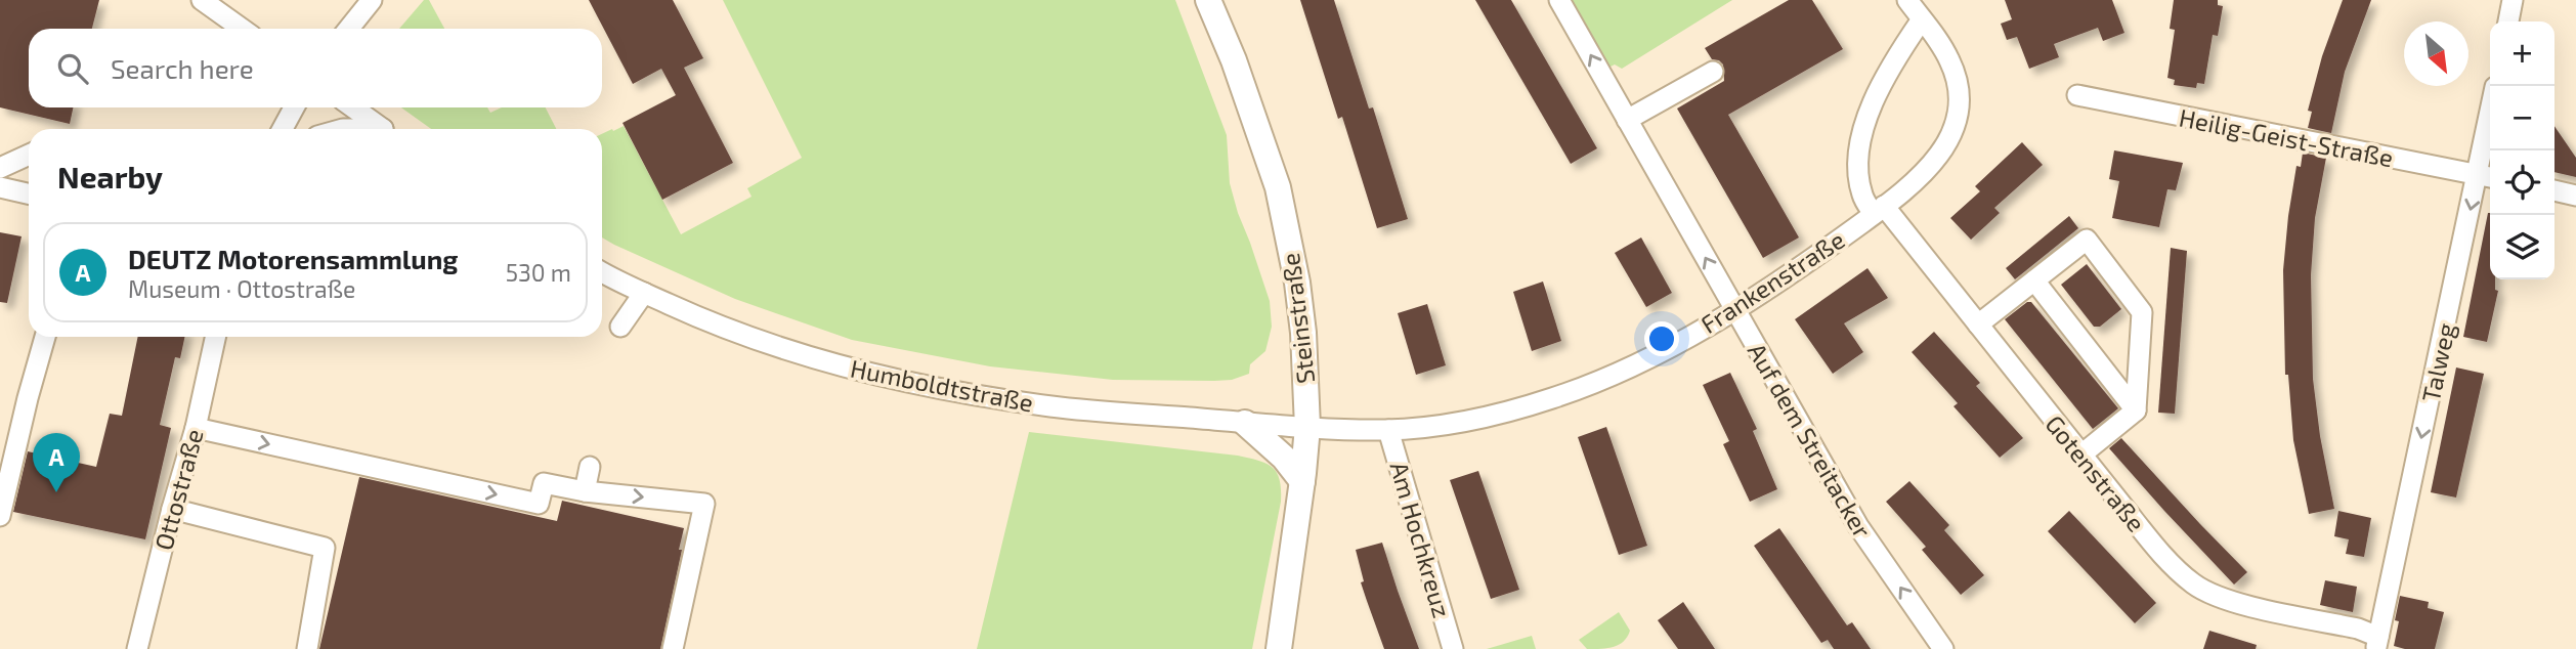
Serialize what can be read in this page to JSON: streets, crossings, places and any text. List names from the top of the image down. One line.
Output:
{"streets":{"main road":["Steinstraße"],"street":["Heilig-Geist-Straße","Frankenstraße","Talweg","Humboldtstraße","Auf dem Streitacker","Gotenstraße","Ottostraße","Am Hochkreuz"]},"crossings":[["Heilig-Geist-Straße","Talweg"],["Frankenstraße","Steinstraße"],["Frankenstraße","Humboldtstraße"],["Frankenstraße","Auf dem Streitacker"],["Frankenstraße","Gotenstraße"],["Frankenstraße","Am Hochkreuz"],["Steinstraße","Humboldtstraße"],["Talweg","Gotenstraße"]],"one_way":["Talweg","Auf dem Streitacker"],"north":"bottom right","page":{"map_buttons":["+","−"],"search":"Search here","heading":"Nearby","list":[{"mark":"A","name":"DEUTZ Motorensammlung","note":"Museum · Ottostraße","value":"530 m"}],"pins":"A"}}
